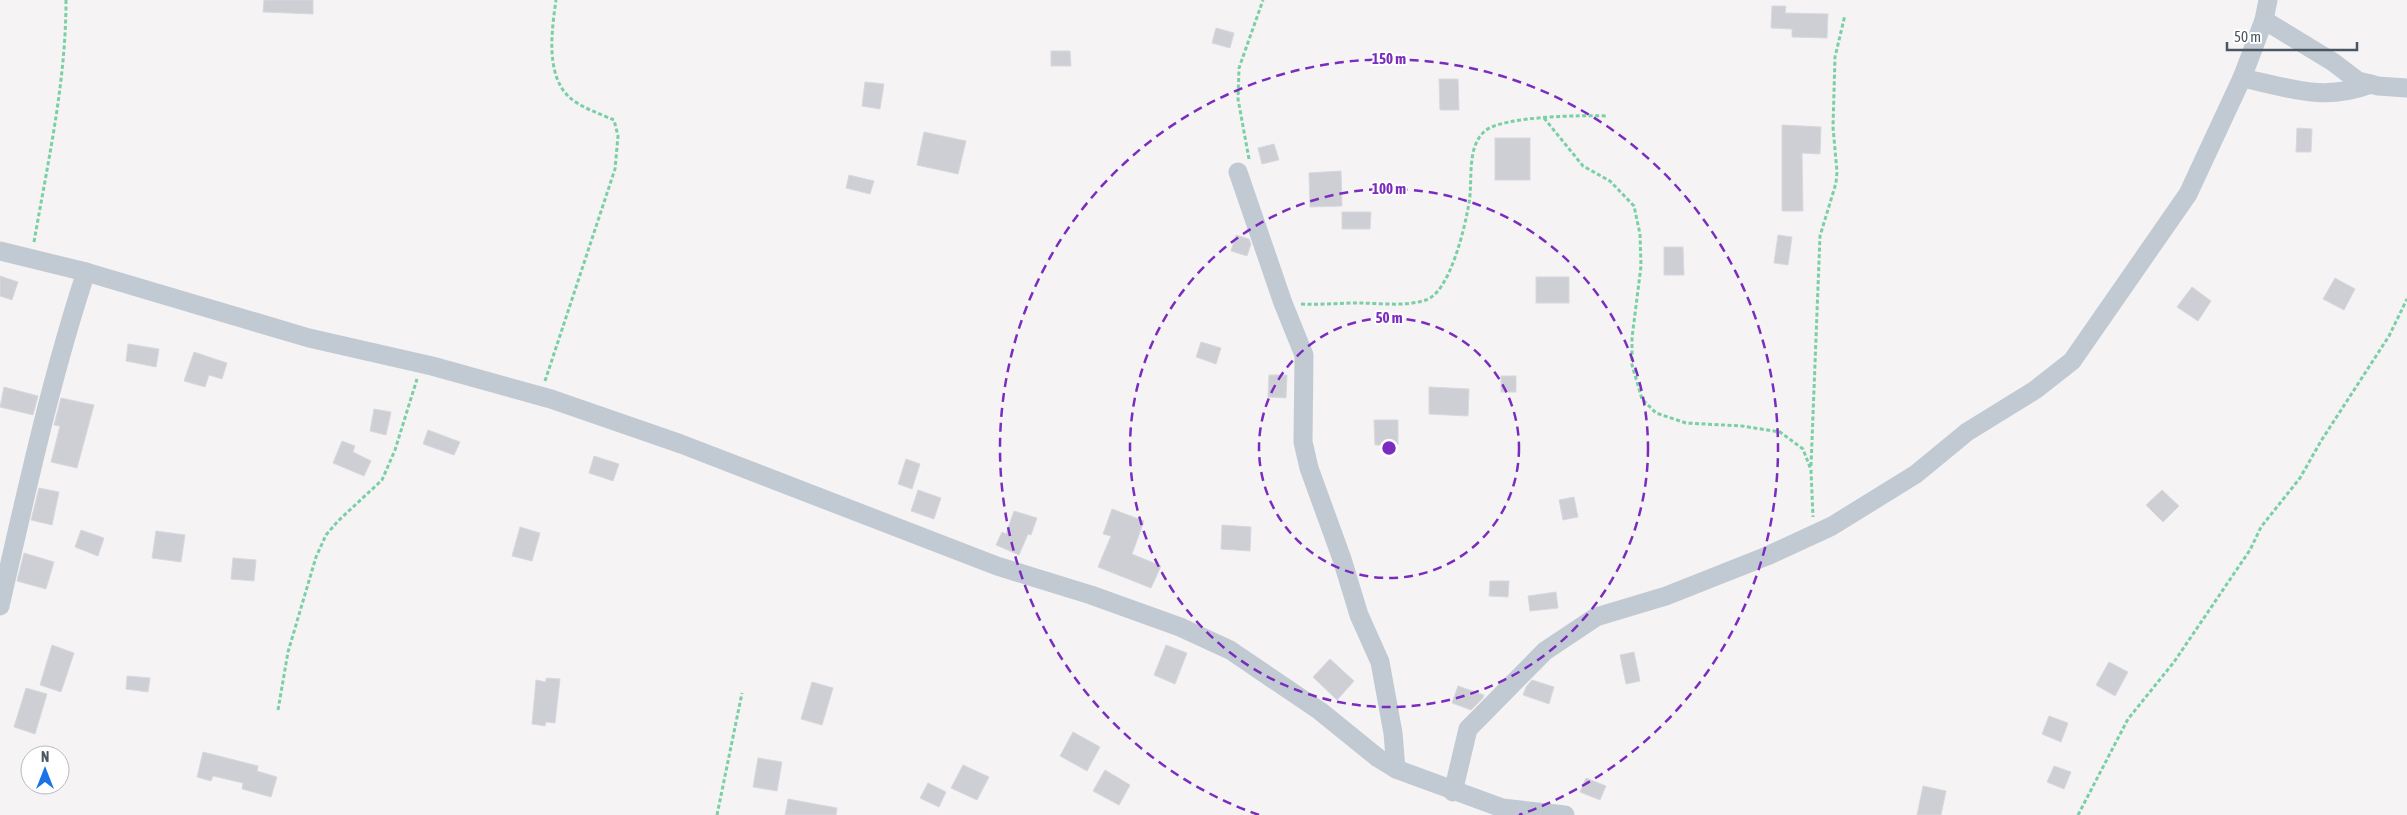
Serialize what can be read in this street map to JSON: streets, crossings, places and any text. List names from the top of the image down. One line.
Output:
{"scale_bar":"50 m","north":"top","rings":["150 m","100 m","50 m"]}
